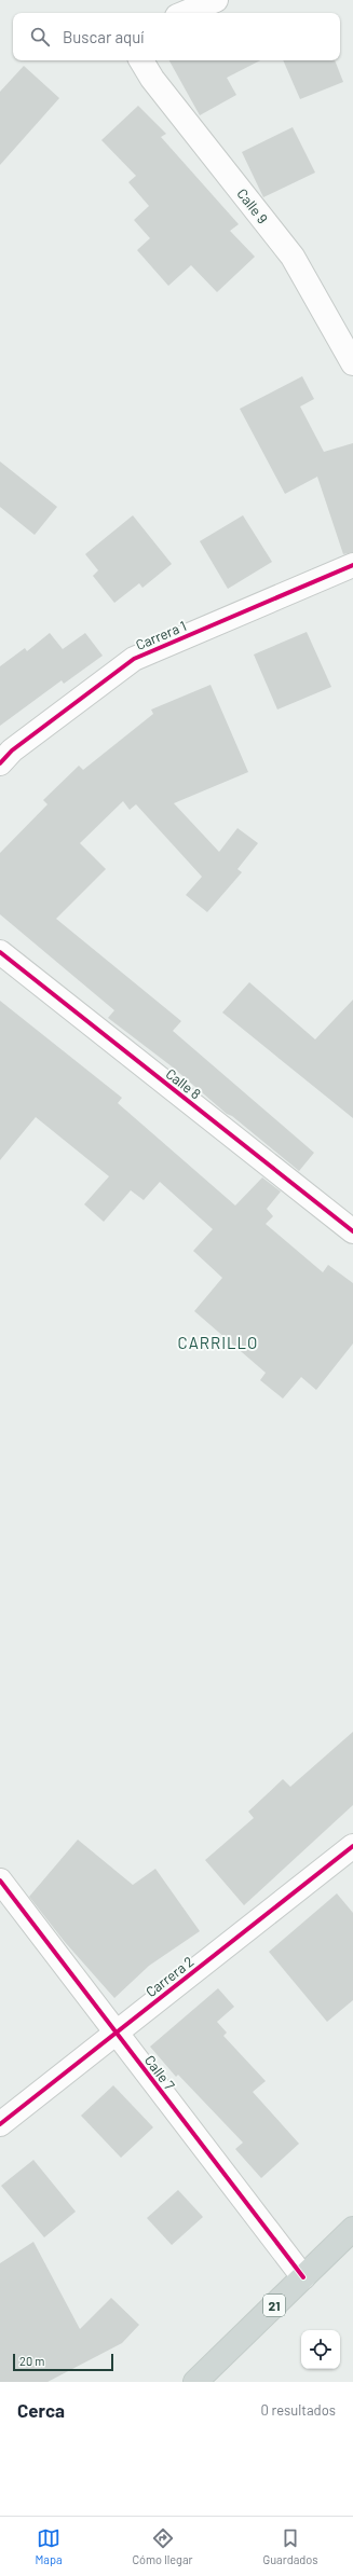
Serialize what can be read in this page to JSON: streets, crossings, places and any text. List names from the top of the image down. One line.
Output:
{"streets":{"main road":["21"],"street":["Calle 9","Carrera 1","Calle 8","Carrera 2","Calle 7"]},"crossings":[["Carrera 2","Calle 7"],["Calle 7","21"]],"districts":["CARRILLO"],"scale_bar":"20 m","page":{"search":"Buscar aquí","scale":"20 m","heading":["Cerca","0 resultados"],"nav":["Mapa","Cómo llegar","Guardados"]}}
